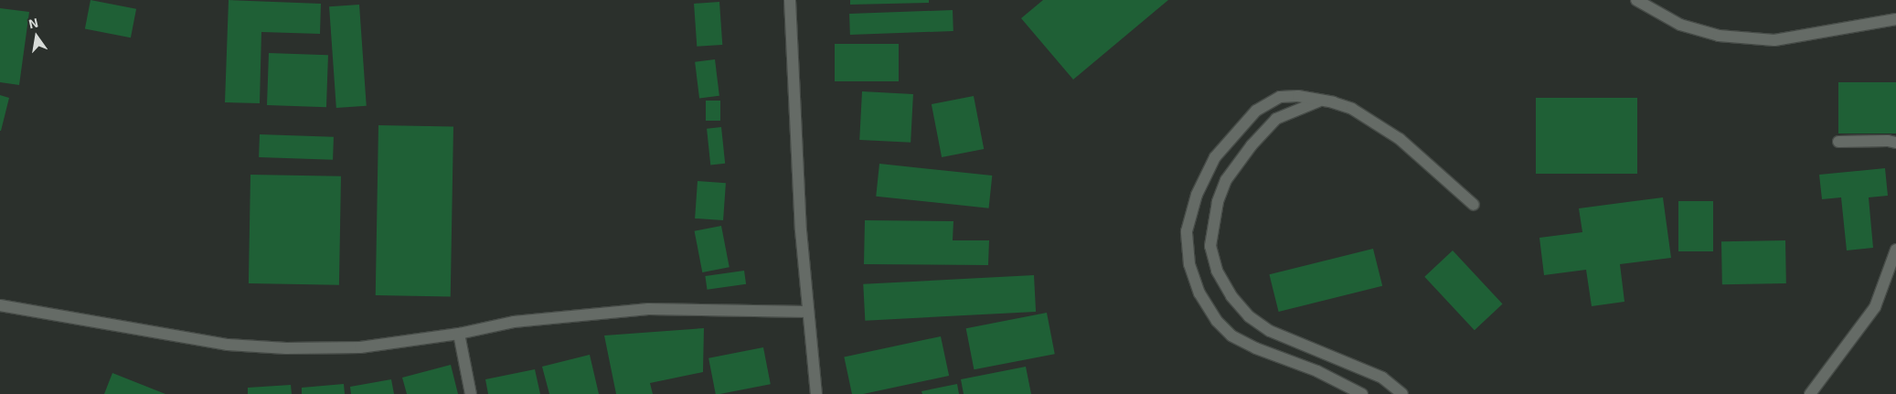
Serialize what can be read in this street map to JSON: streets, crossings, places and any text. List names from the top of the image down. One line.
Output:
{"north":"top"}
